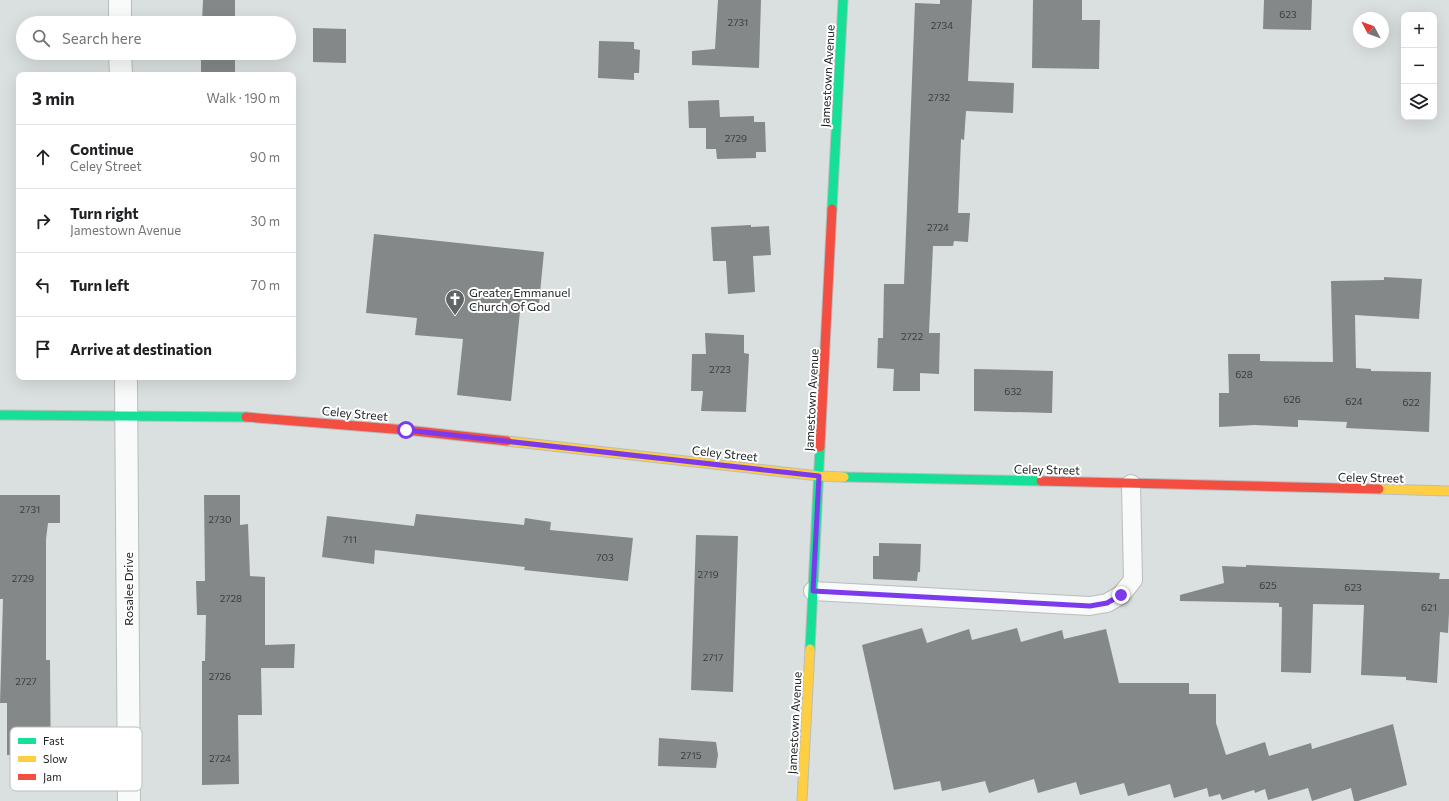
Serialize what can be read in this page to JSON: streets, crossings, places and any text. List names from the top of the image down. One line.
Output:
{"streets":{"street":["Jamestown Avenue","Celey Street","Rosalee Drive"]},"crossings":[["Jamestown Avenue","Celey Street"],["Celey Street","Rosalee Drive"]],"places":{"church":["Greater Emmanuel Church Of God"]},"house_numbers":["623","2731","2734","2732","2729","2724","2722","2723","628","632","626","624","622","2731","2730","711","703","2719","2729","625","623","2728","621","2717","2726","2727","2715","2724"],"legend":["Fast","Slow","Jam"],"north":"top left","page":{"map_buttons":["+","−"],"search":"Search here","heading":["3 min","Walk · 190 m"],"list":[["Continue","Celey Street","90 m"],["Turn right","Jamestown Avenue","30 m"],["Turn left","70 m"],"Arrive at destination"]}}
